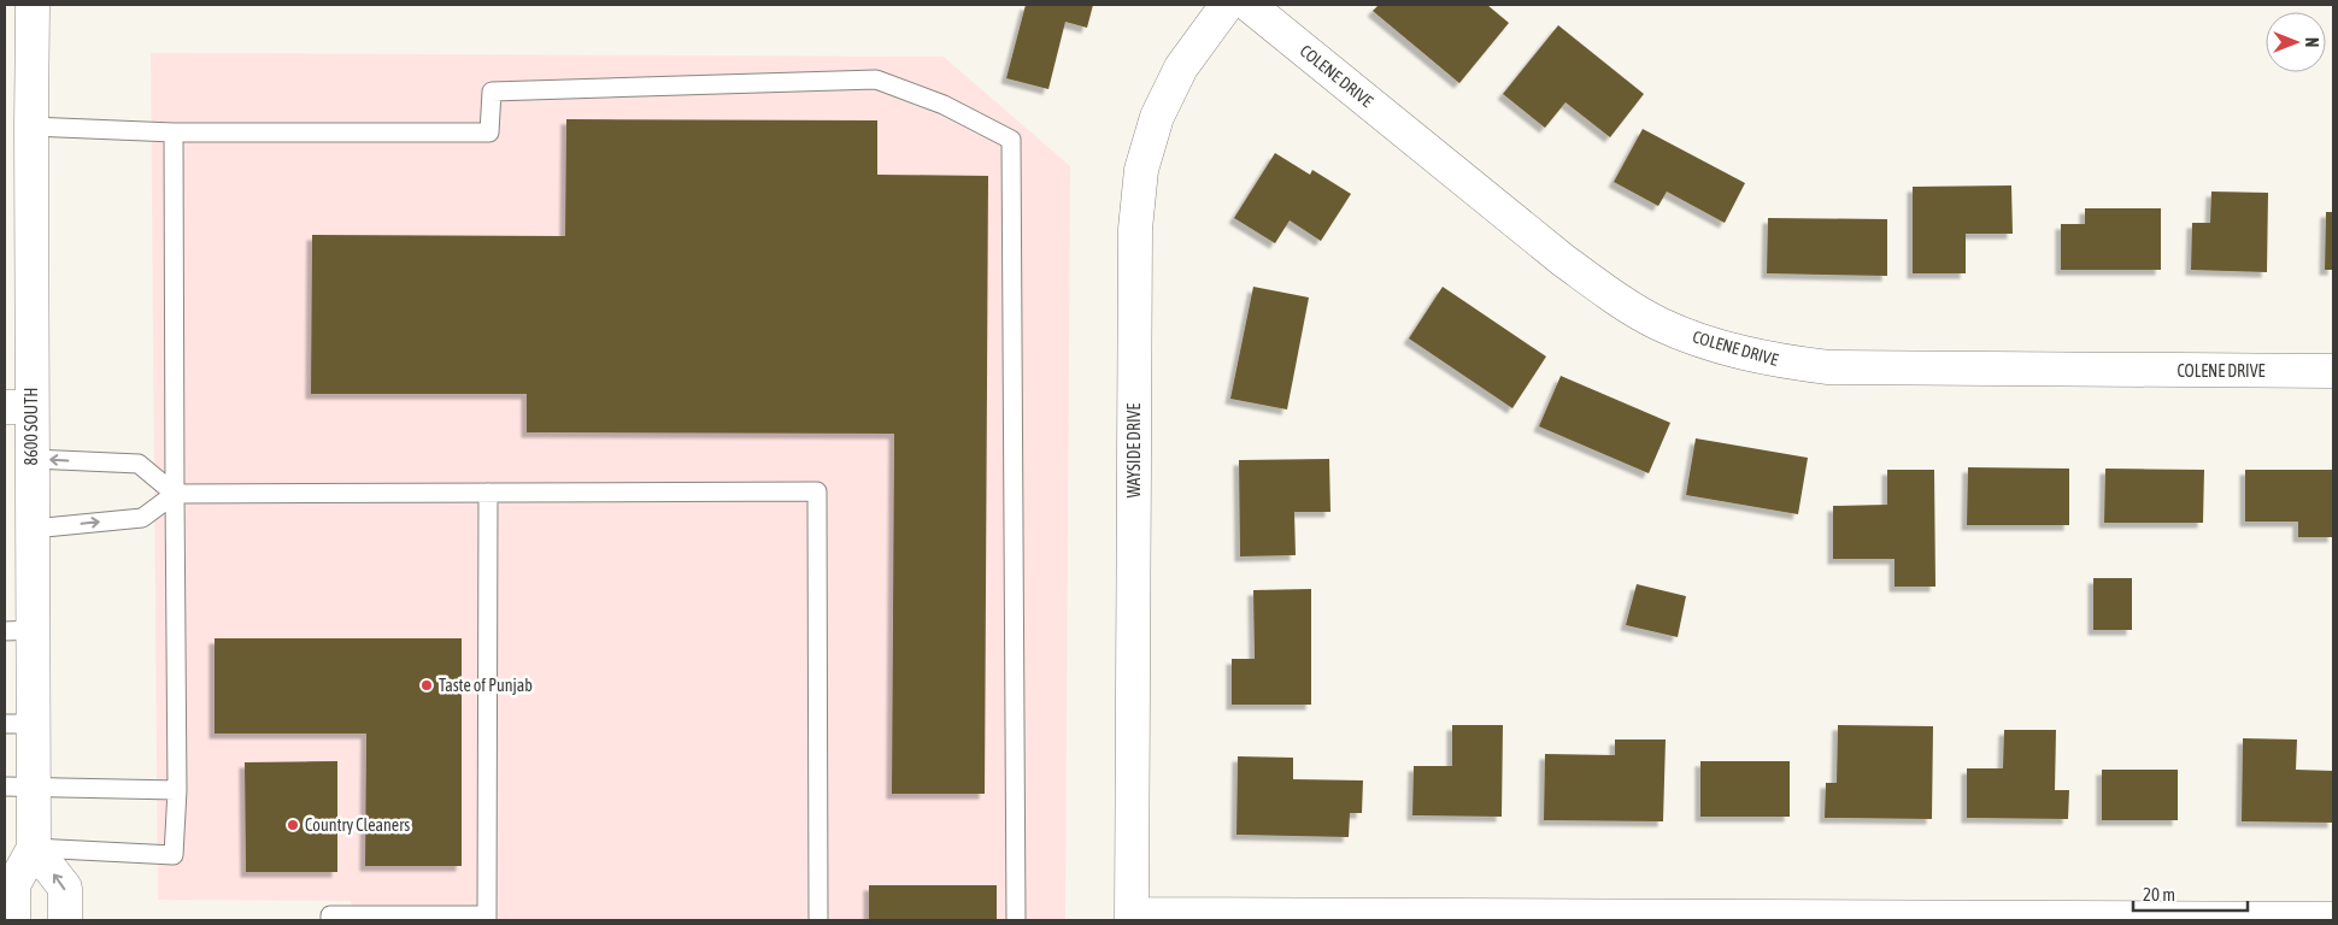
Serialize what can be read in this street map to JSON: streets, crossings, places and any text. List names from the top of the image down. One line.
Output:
{"streets":{"street":["COLENE DRIVE","8600 SOUTH","WAYSIDE DRIVE"]},"places":["Taste of Punjab","Country Cleaners"],"scale_bar":"20 m","north":"right"}
